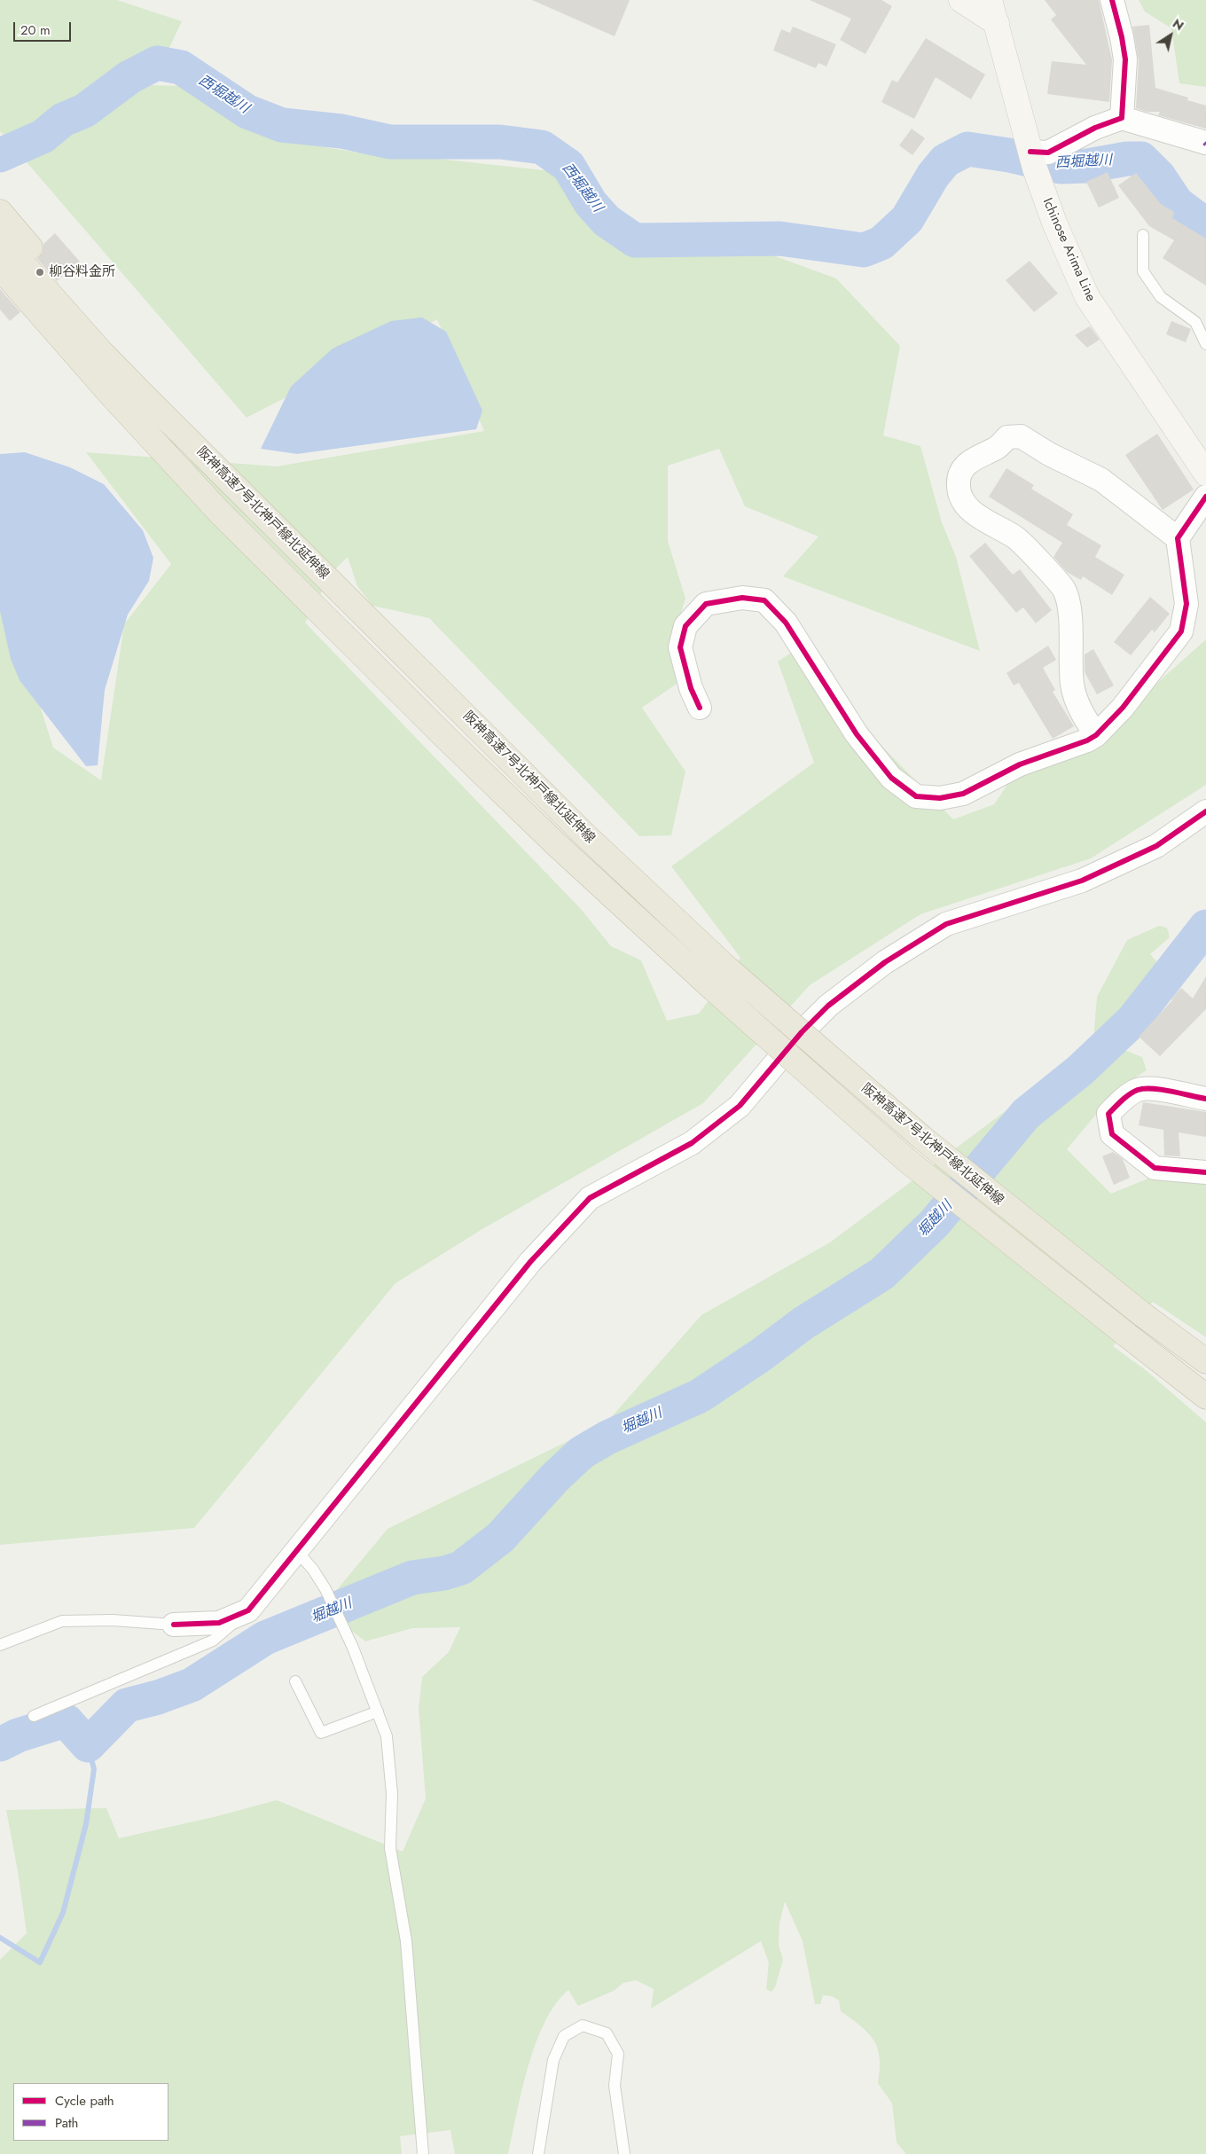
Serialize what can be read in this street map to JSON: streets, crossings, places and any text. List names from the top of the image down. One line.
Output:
{"streets":{"highway":["阪神高速７号北神戸線北延伸線","阪神高速7号北神戸線北延伸線"],"main road":["Ichinose Arima Line"]},"crossings":[["阪神高速７号北神戸線北延伸線","阪神高速7号北神戸線北延伸線"]],"water":["西堀越川","堀越川"],"places":["柳谷料金所"],"legend":["Cycle path","Path"],"scale_bar":"20 m","north":"top right"}
